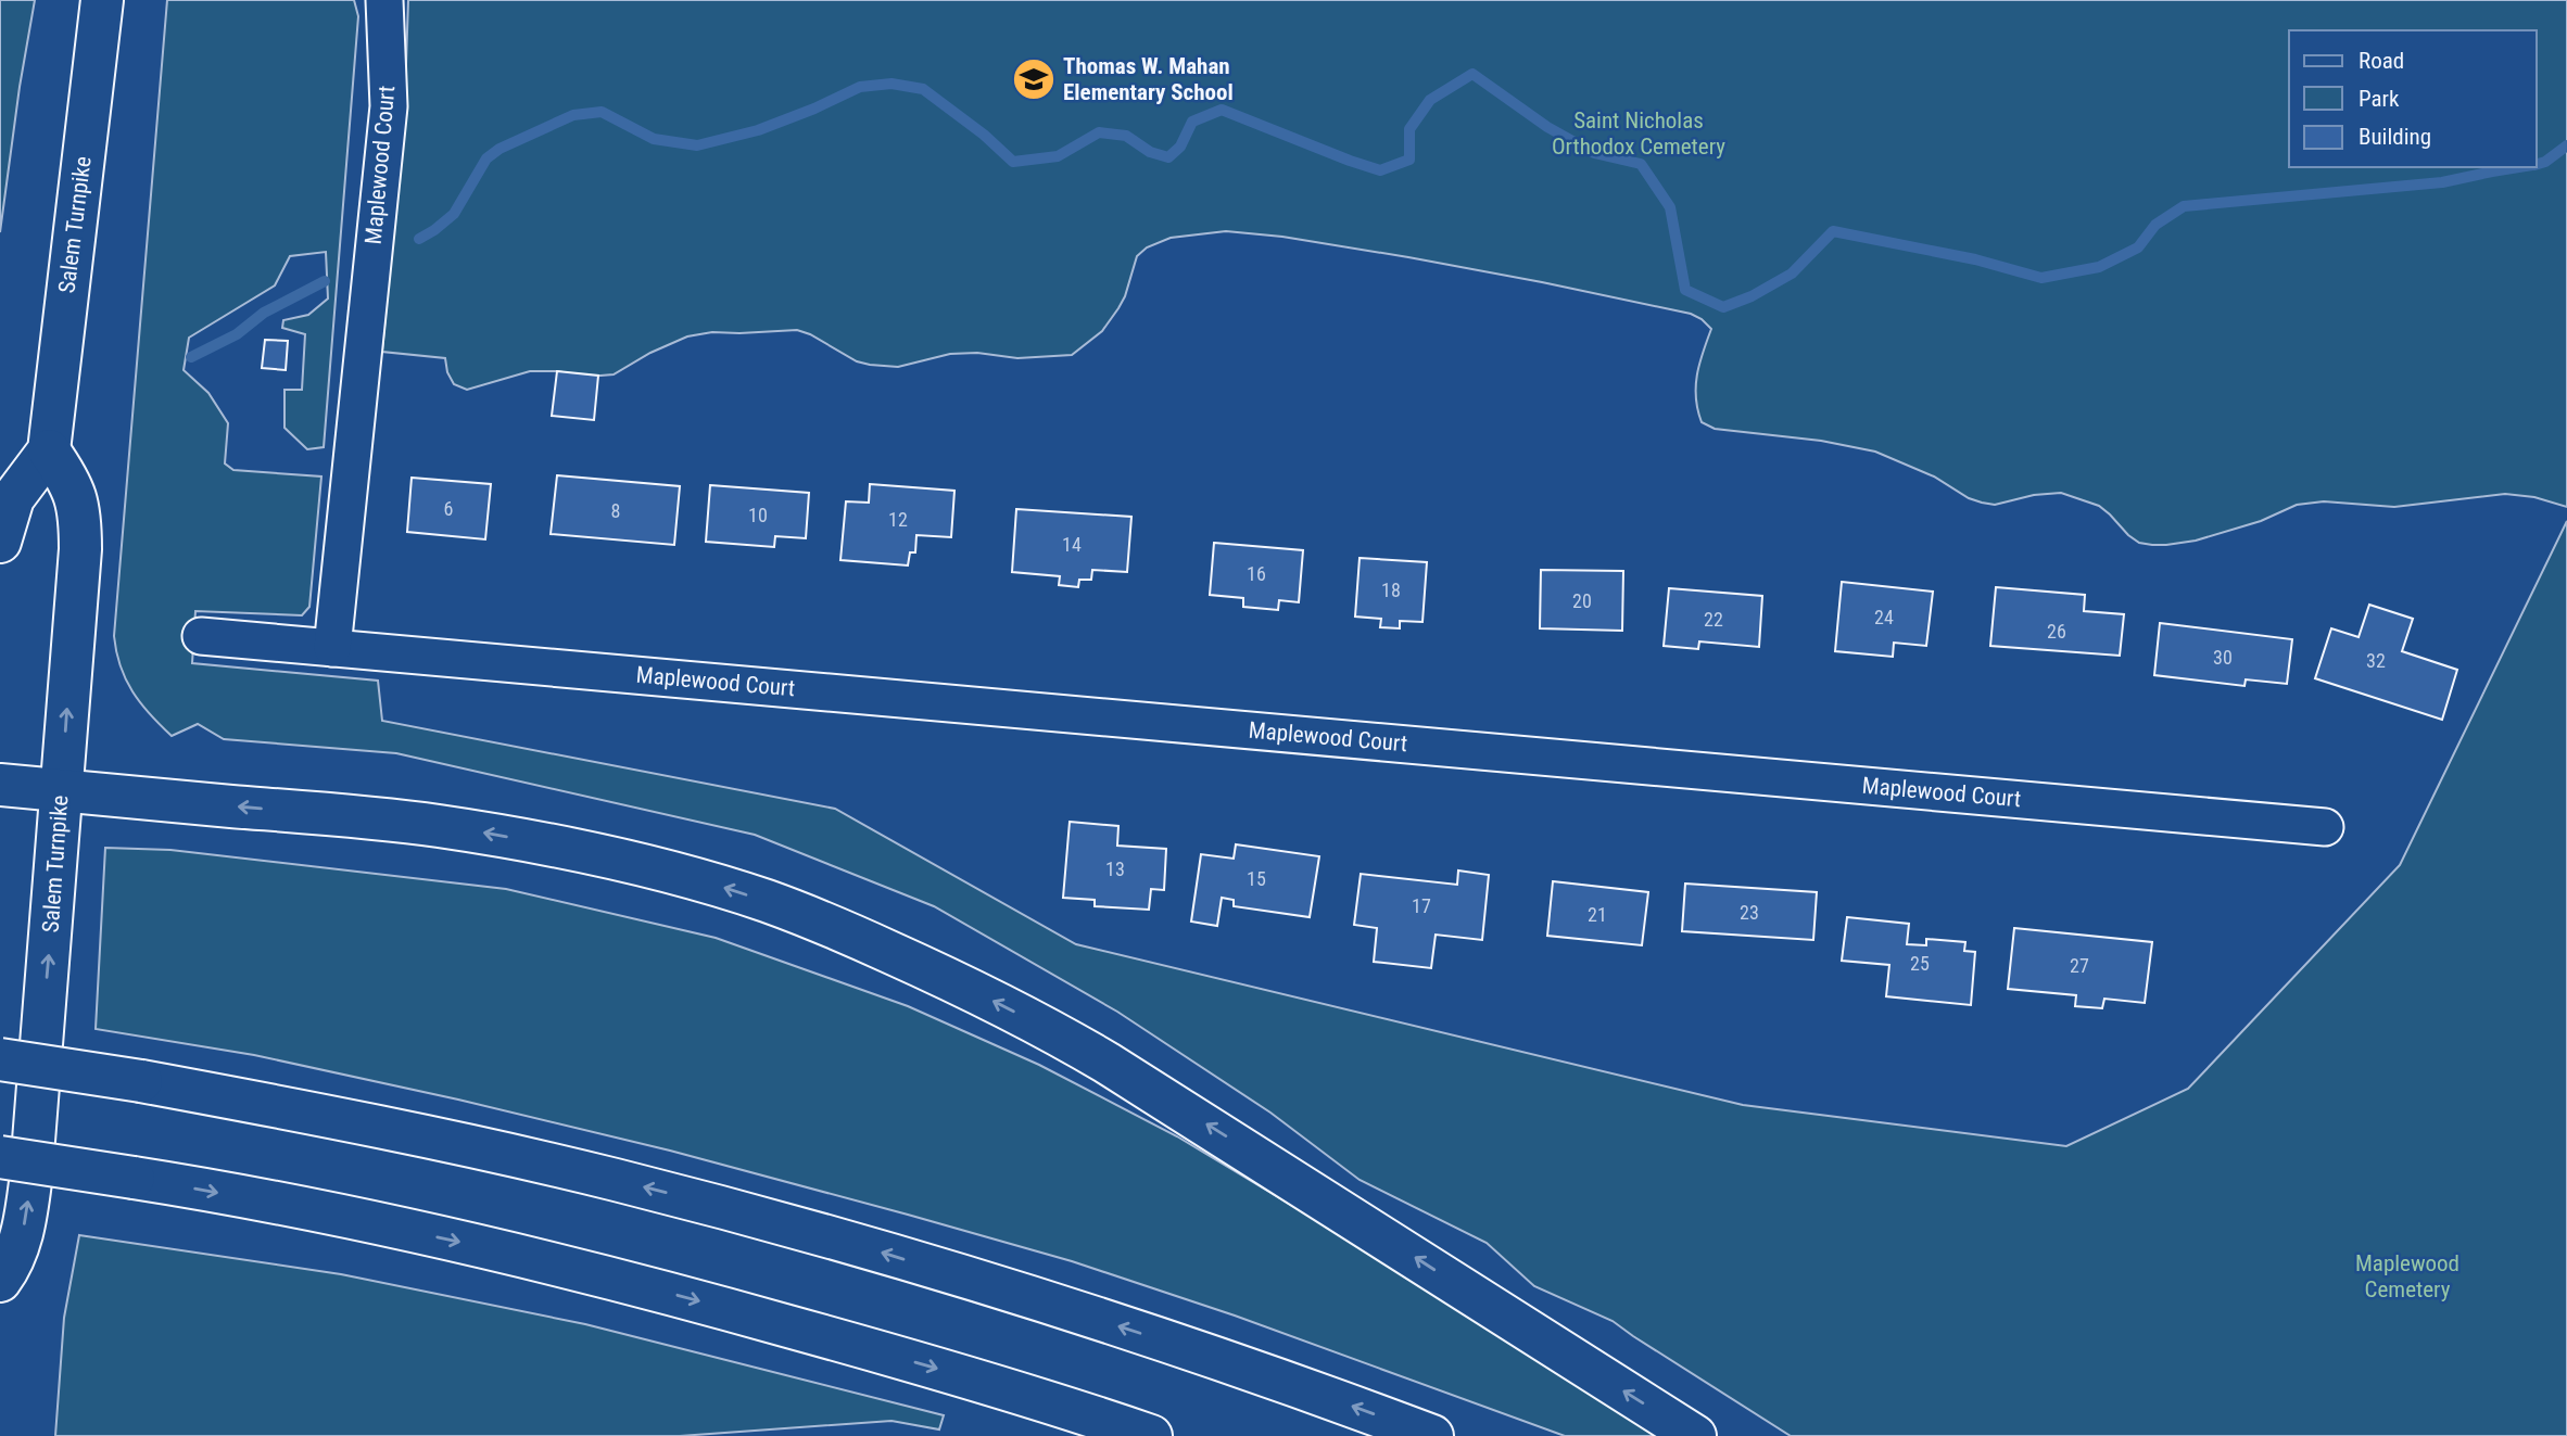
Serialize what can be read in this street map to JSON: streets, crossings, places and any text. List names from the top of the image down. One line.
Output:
{"streets":{"main road":["Salem Turnpike"],"street":["Maplewood Court"]},"one_way":["Salem Turnpike"],"parks":["Saint Nicholas Orthodox Cemetery","Maplewood Cemetery"],"places":{"school or university":["Thomas W. Mahan Elementary School"]},"house_numbers":["6","8","10","12","14","16","18","20","24","22","26","30","32","13","15","17","23","21","25","27"],"legend":["Road","Park","Building"]}
